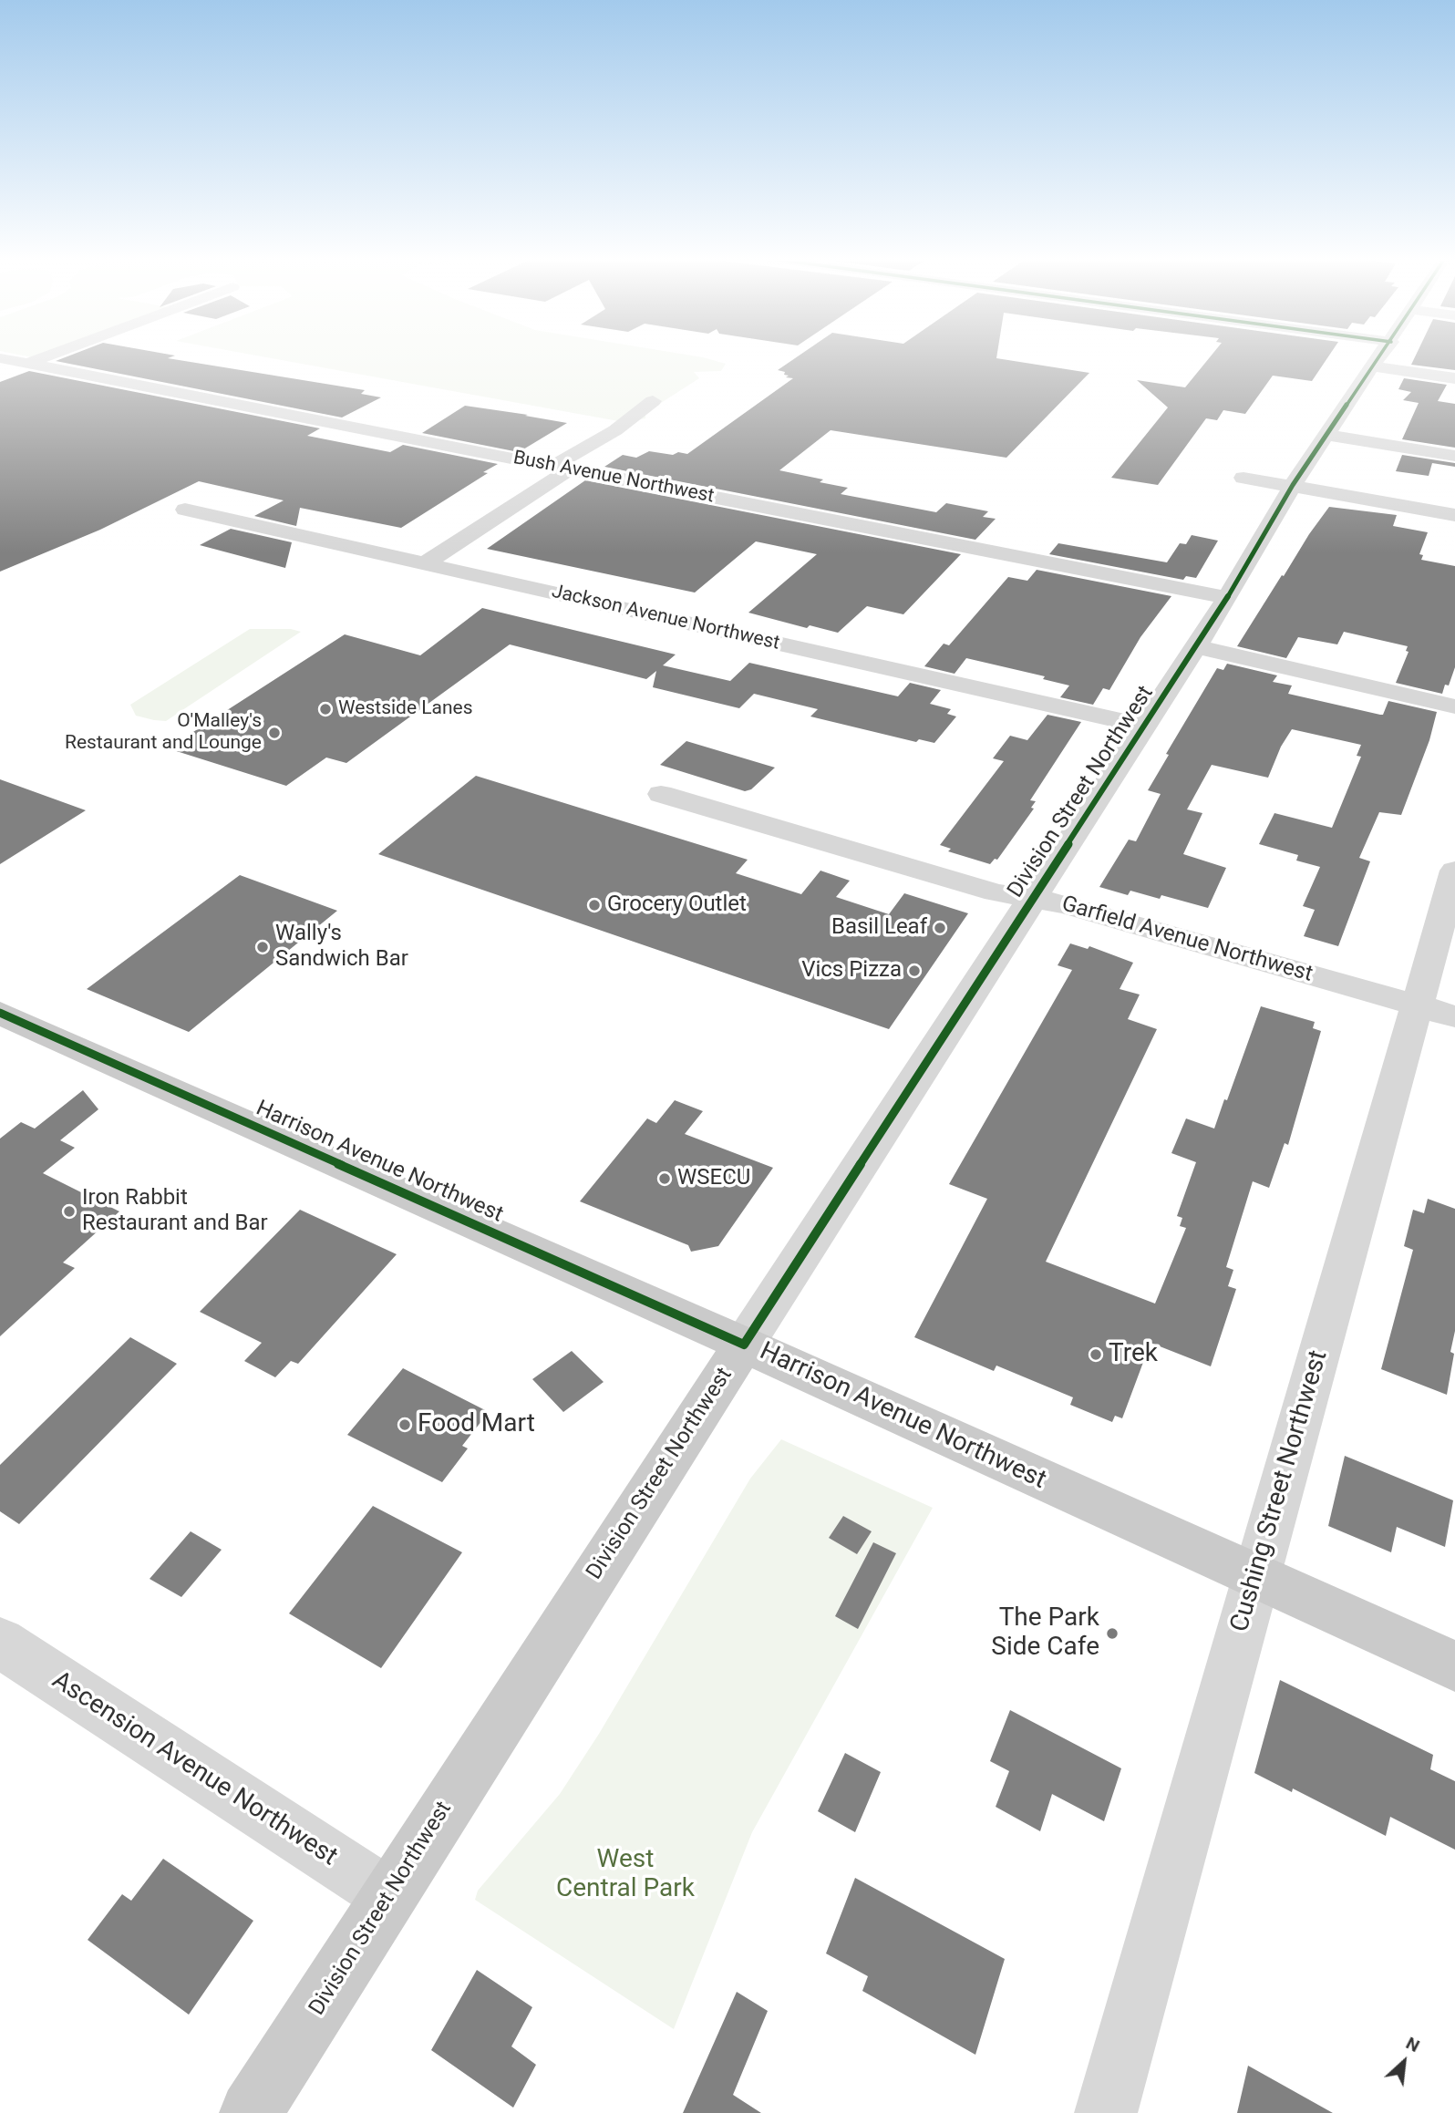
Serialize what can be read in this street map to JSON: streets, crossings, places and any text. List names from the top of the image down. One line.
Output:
{"streets":{"main road":["Division Street Northwest","Harrison Avenue Northwest"],"street":["Bush Avenue Northwest","Jackson Avenue Northwest","Garfield Avenue Northwest","Cushing Street Northwest","Ascension Avenue Northwest"]},"crossings":[["Bush Avenue Northwest","Division Street Northwest"],["Jackson Avenue Northwest","Division Street Northwest"],["Division Street Northwest","Garfield Avenue Northwest"],["Division Street Northwest","Harrison Avenue Northwest"],["Division Street Northwest","Ascension Avenue Northwest"],["Garfield Avenue Northwest","Cushing Street Northwest"],["Harrison Avenue Northwest","Cushing Street Northwest"]],"parks":["West Central Park"],"places":["Westside Lanes","O'Malley's Restaurant and Lounge","Grocery Outlet","Basil Leaf","Wally's Sandwich Bar","Vics Pizza","WSECU","Iron Rabbit Restaurant and Bar","Trek","Food Mart","The Park Side Cafe"],"north":"top right"}
